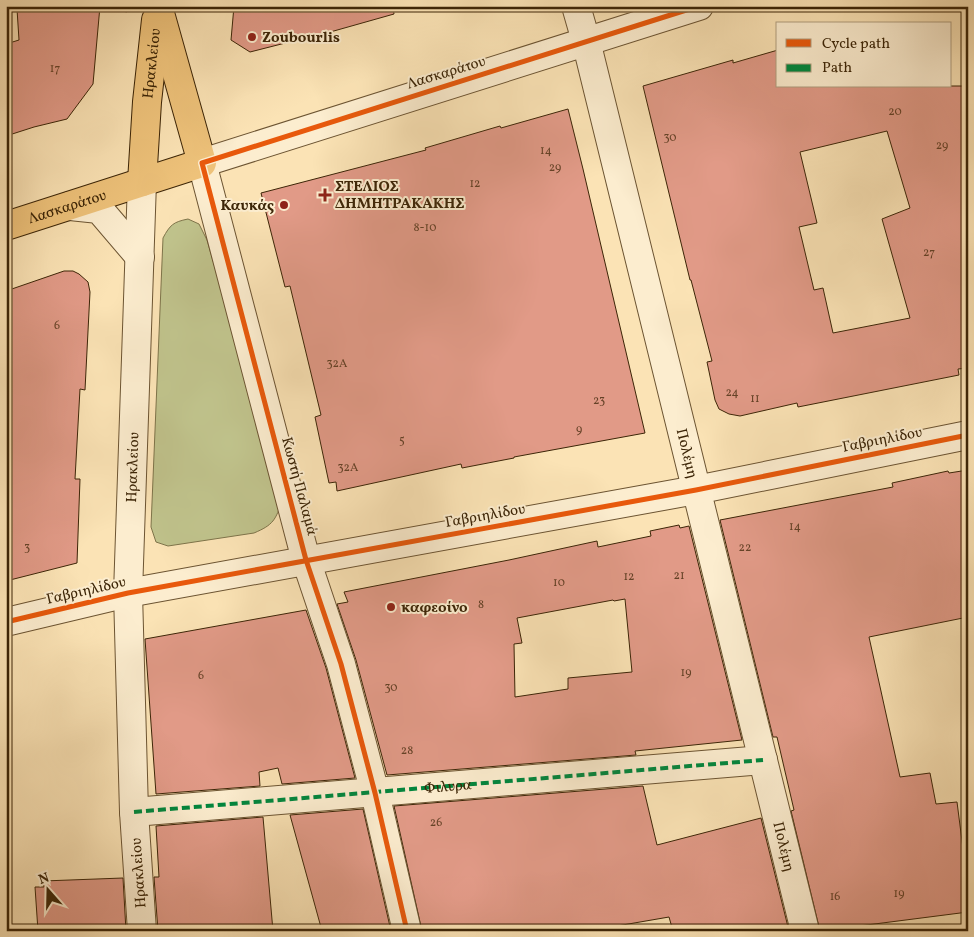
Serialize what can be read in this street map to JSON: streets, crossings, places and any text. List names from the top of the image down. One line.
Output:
{"streets":{"main road":["Ηρακλείου","Λασκαράτου"],"street":["Γαβριηλίδου","Πολέμη","Κωστή Παλαμά","Φιλυρα"]},"crossings":[["Ηρακλείου","Λασκαράτου"],["Ηρακλείου","Γαβριηλίδου"],["Ηρακλείου","Κωστή Παλαμά"],["Ηρακλείου","Φιλυρα"],["Λασκαράτου","Πολέμη"],["Λασκαράτου","Κωστή Παλαμά"],["Γαβριηλίδου","Πολέμη"],["Γαβριηλίδου","Κωστή Παλαμά"],["Πολέμη","Φιλυρα"],["Κωστή Παλαμά","Φιλυρα"]],"places":{"other":["Zoubourlis","Καυκάς","καφεοίνο"],"health":["ΣΤΕΛΙΟΣ ΔΗΜΗΤΡΑΚΑΚΗΣ"]},"house_numbers":["17","20","30","29","14","29","12","8-10","27","6","32Α","24","11","23","9","5","32Α","14","3","22","21","12","10","8","19","6","30","28","26","19","16"],"legend":["Cycle path","Path"],"north":"top"}
